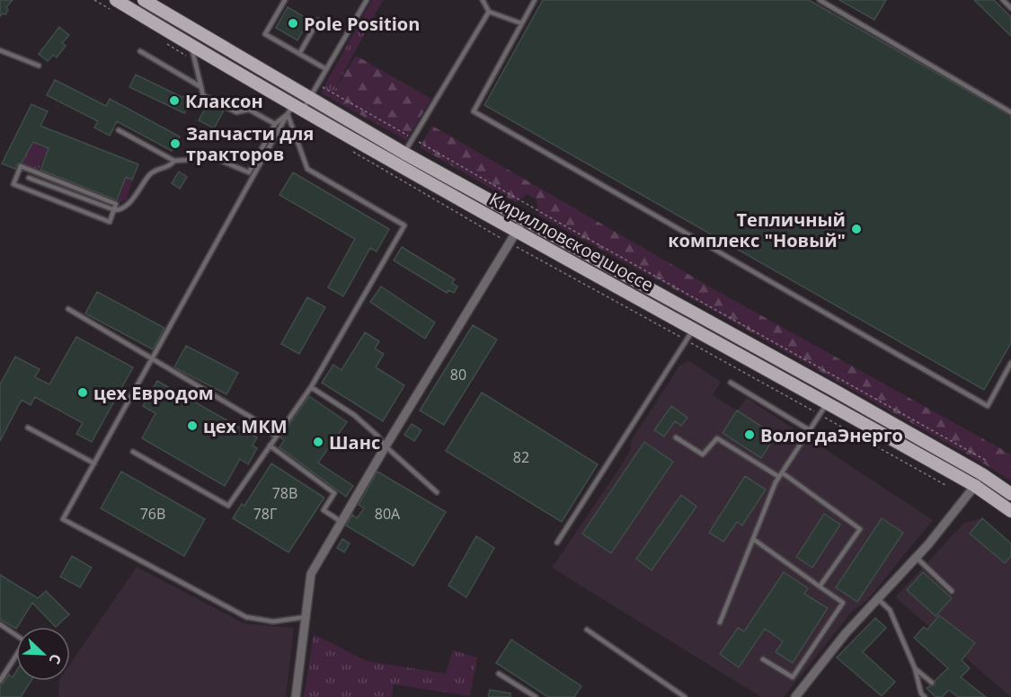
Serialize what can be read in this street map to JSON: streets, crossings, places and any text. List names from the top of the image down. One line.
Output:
{"streets":{"main road":["Кирилловское шоссе"]},"places":["Pole Position","Клаксон","Запчасти для тракторов","Тепличный комплекс \"Новый\"","цех Евродом","цех МКМ","ВологдаЭнерго","Шанс"],"house_numbers":["80","82","78В","76В","78Г","80А"],"north":"bottom right"}
